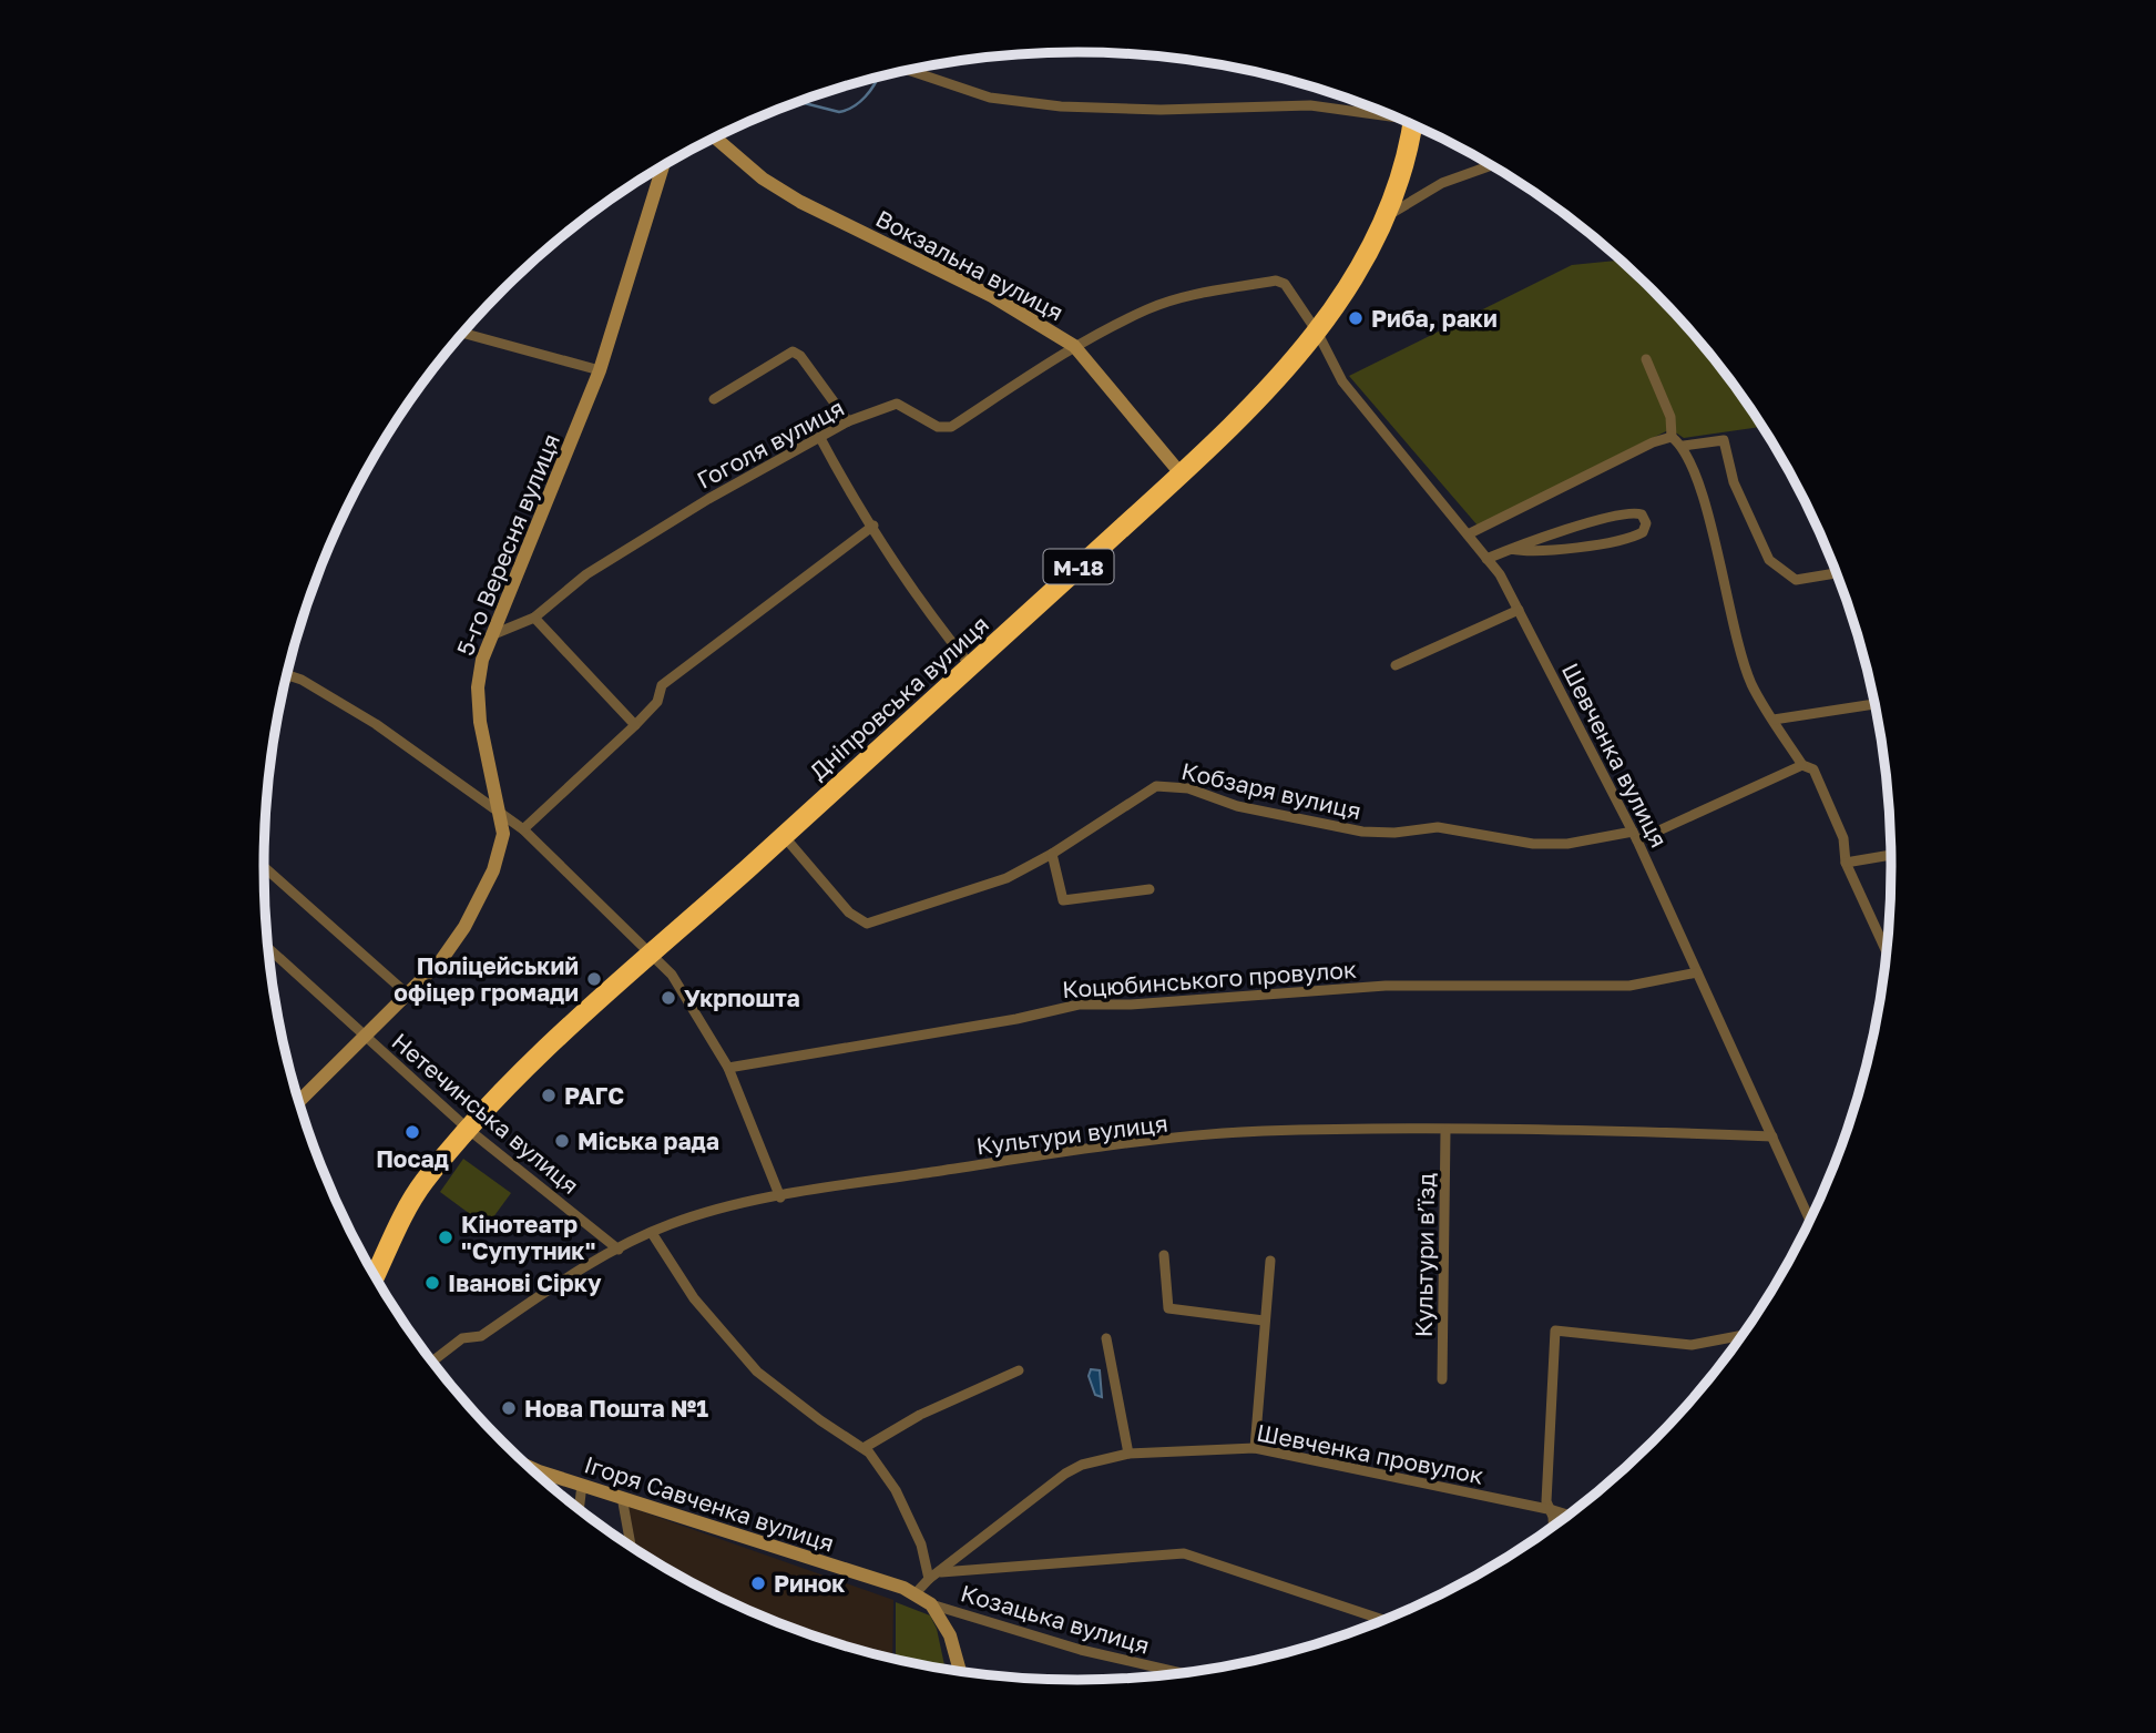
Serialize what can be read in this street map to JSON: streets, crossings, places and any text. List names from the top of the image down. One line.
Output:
{"streets":{"highway":["М-18","Дніпровська вулиця"],"street":["Вокзальна вулиця","Гоголя вулиця","5-го Вересня вулиця","Шевченка вулиця","Кобзаря вулиця","Коцюбинського провулок","Нетечинська вулиця","Культури вулиця","Культури в’їзд","Шевченка провулок","Ігоря Савченка вулиця","Козацька вулиця"]},"crossings":[["Вокзальна вулиця","Гоголя вулиця"],["Вокзальна вулиця","Дніпровська вулиця"],["Вокзальна вулиця","Шевченка вулиця"],["Гоголя вулиця","5-го Вересня вулиця"],["Гоголя вулиця","Шевченка вулиця"],["5-го Вересня вулиця","Нетечинська вулиця"],["Дніпровська вулиця","Шевченка вулиця"],["Дніпровська вулиця","Кобзаря вулиця"],["Дніпровська вулиця","Нетечинська вулиця"],["Шевченка вулиця","Кобзаря вулиця"],["Шевченка вулиця","Коцюбинського провулок"],["Шевченка вулиця","Культури вулиця"],["Нетечинська вулиця","Культури вулиця"],["Культури вулиця","Культури в’їзд"],["Шевченка провулок","Ігоря Савченка вулиця"],["Ігоря Савченка вулиця","Козацька вулиця"]],"places":["Риба, раки","Поліцейський офіцер громади","Укрпошта","РАГС","Посад","Міська рада","Кінотеатр \"Супутник\"","Іванові Сірку","Нова Пошта №1","Ринок"]}
